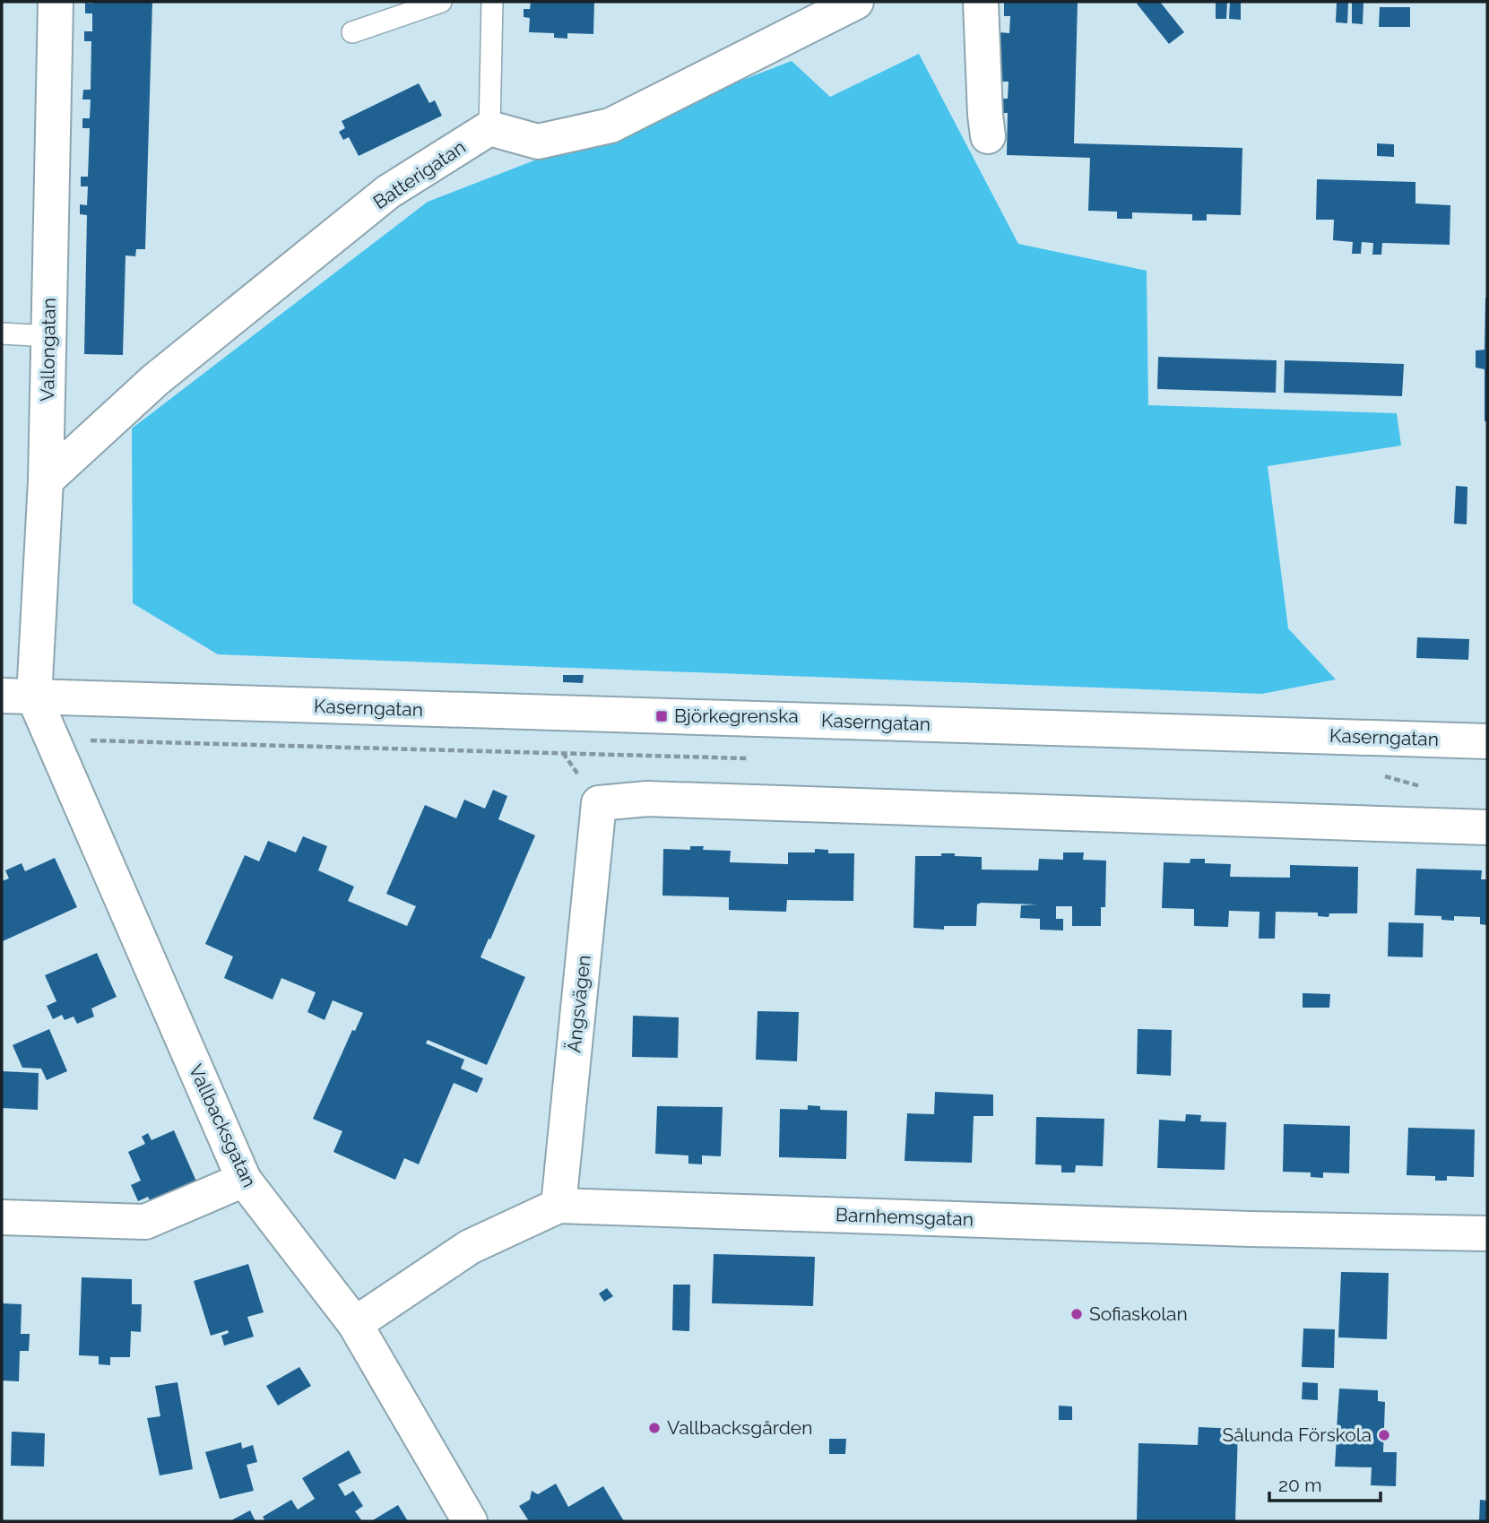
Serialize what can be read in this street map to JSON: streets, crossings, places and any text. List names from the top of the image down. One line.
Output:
{"streets":{"street":["Batterigatan","Vallongatan","Kaserngatan","Ängsvägen","Vallbacksgatan","Barnhemsgatan"]},"crossings":[["Batterigatan","Vallongatan"],["Vallongatan","Kaserngatan"],["Vallongatan","Vallbacksgatan"],["Kaserngatan","Vallbacksgatan"],["Ängsvägen","Barnhemsgatan"],["Vallbacksgatan","Barnhemsgatan"]],"places":{"transit":["Björkegrenska"],"other":["Sofiaskolan","Vallbacksgården","Sålunda Förskola"]},"scale_bar":"20 m"}
